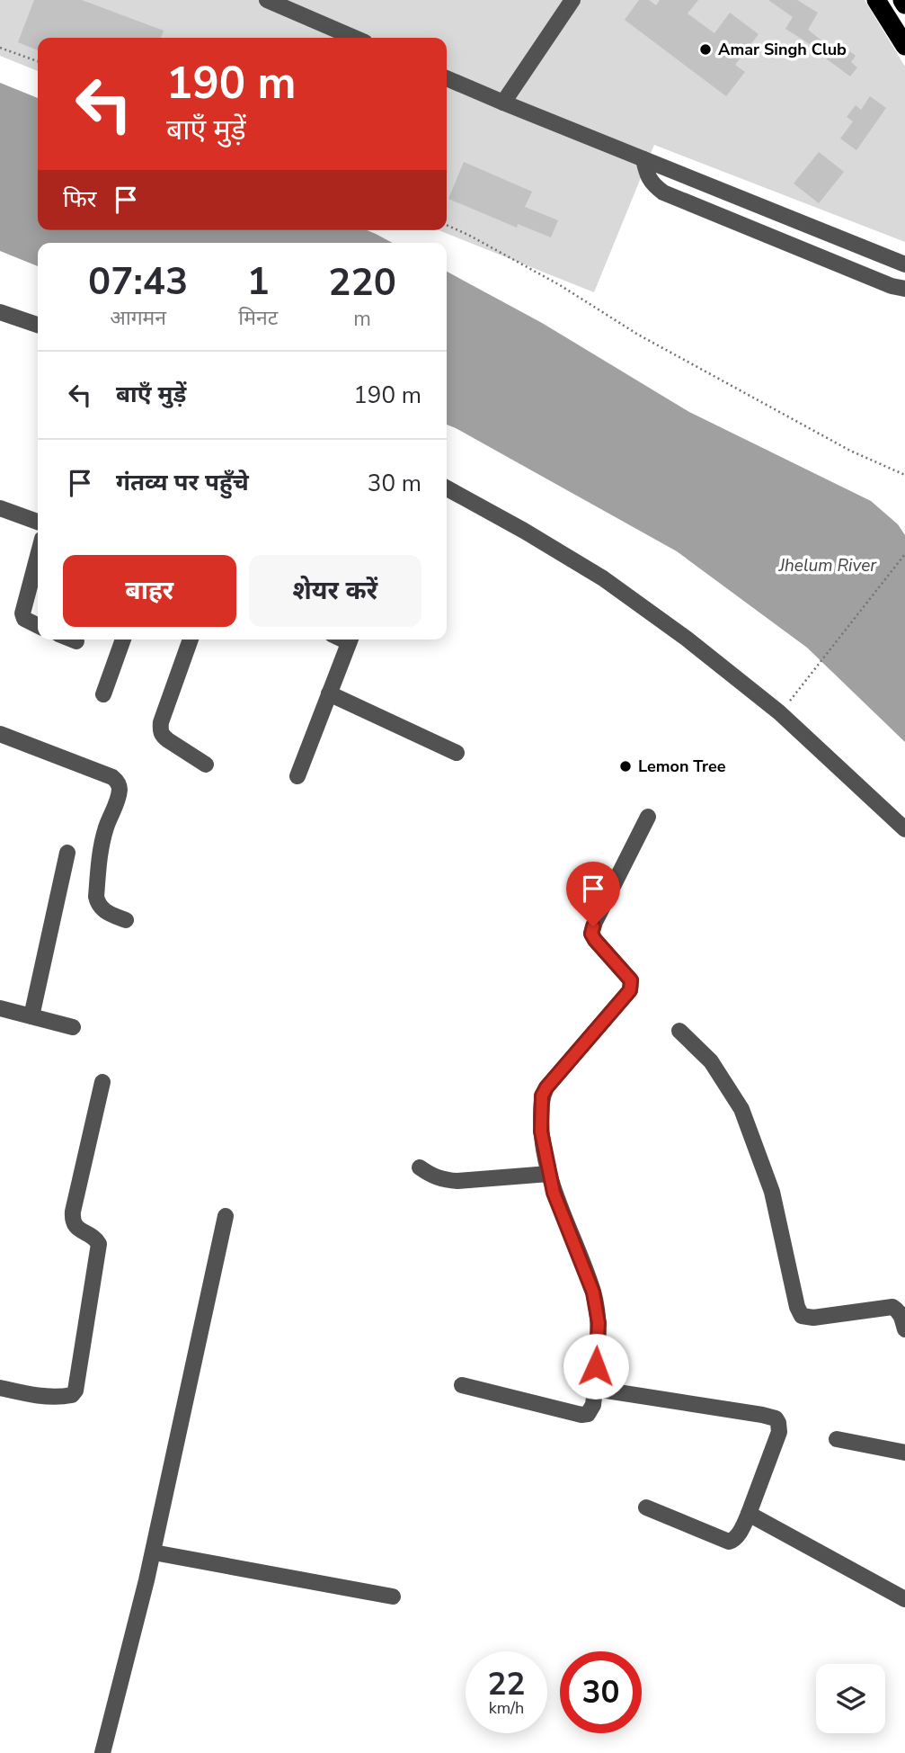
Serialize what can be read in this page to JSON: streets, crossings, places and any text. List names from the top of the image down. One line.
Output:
{"water":["Jhelum River"],"places":["Amar Singh Club","Lemon Tree"],"page":{"turn":["190 m","बाएँ मुड़ें"],"then":"फिर","eta":["07:43","आगमन","1","मिनट","220","m"],"list":[{"name":"बाएँ मुड़ें","value":"190 m"},{"name":"गंतव्य पर पहुँचे","value":"30 m"}],"buttons":["बाहर","शेयर करें"],"speed":"22 km/h","limit":"30"}}
